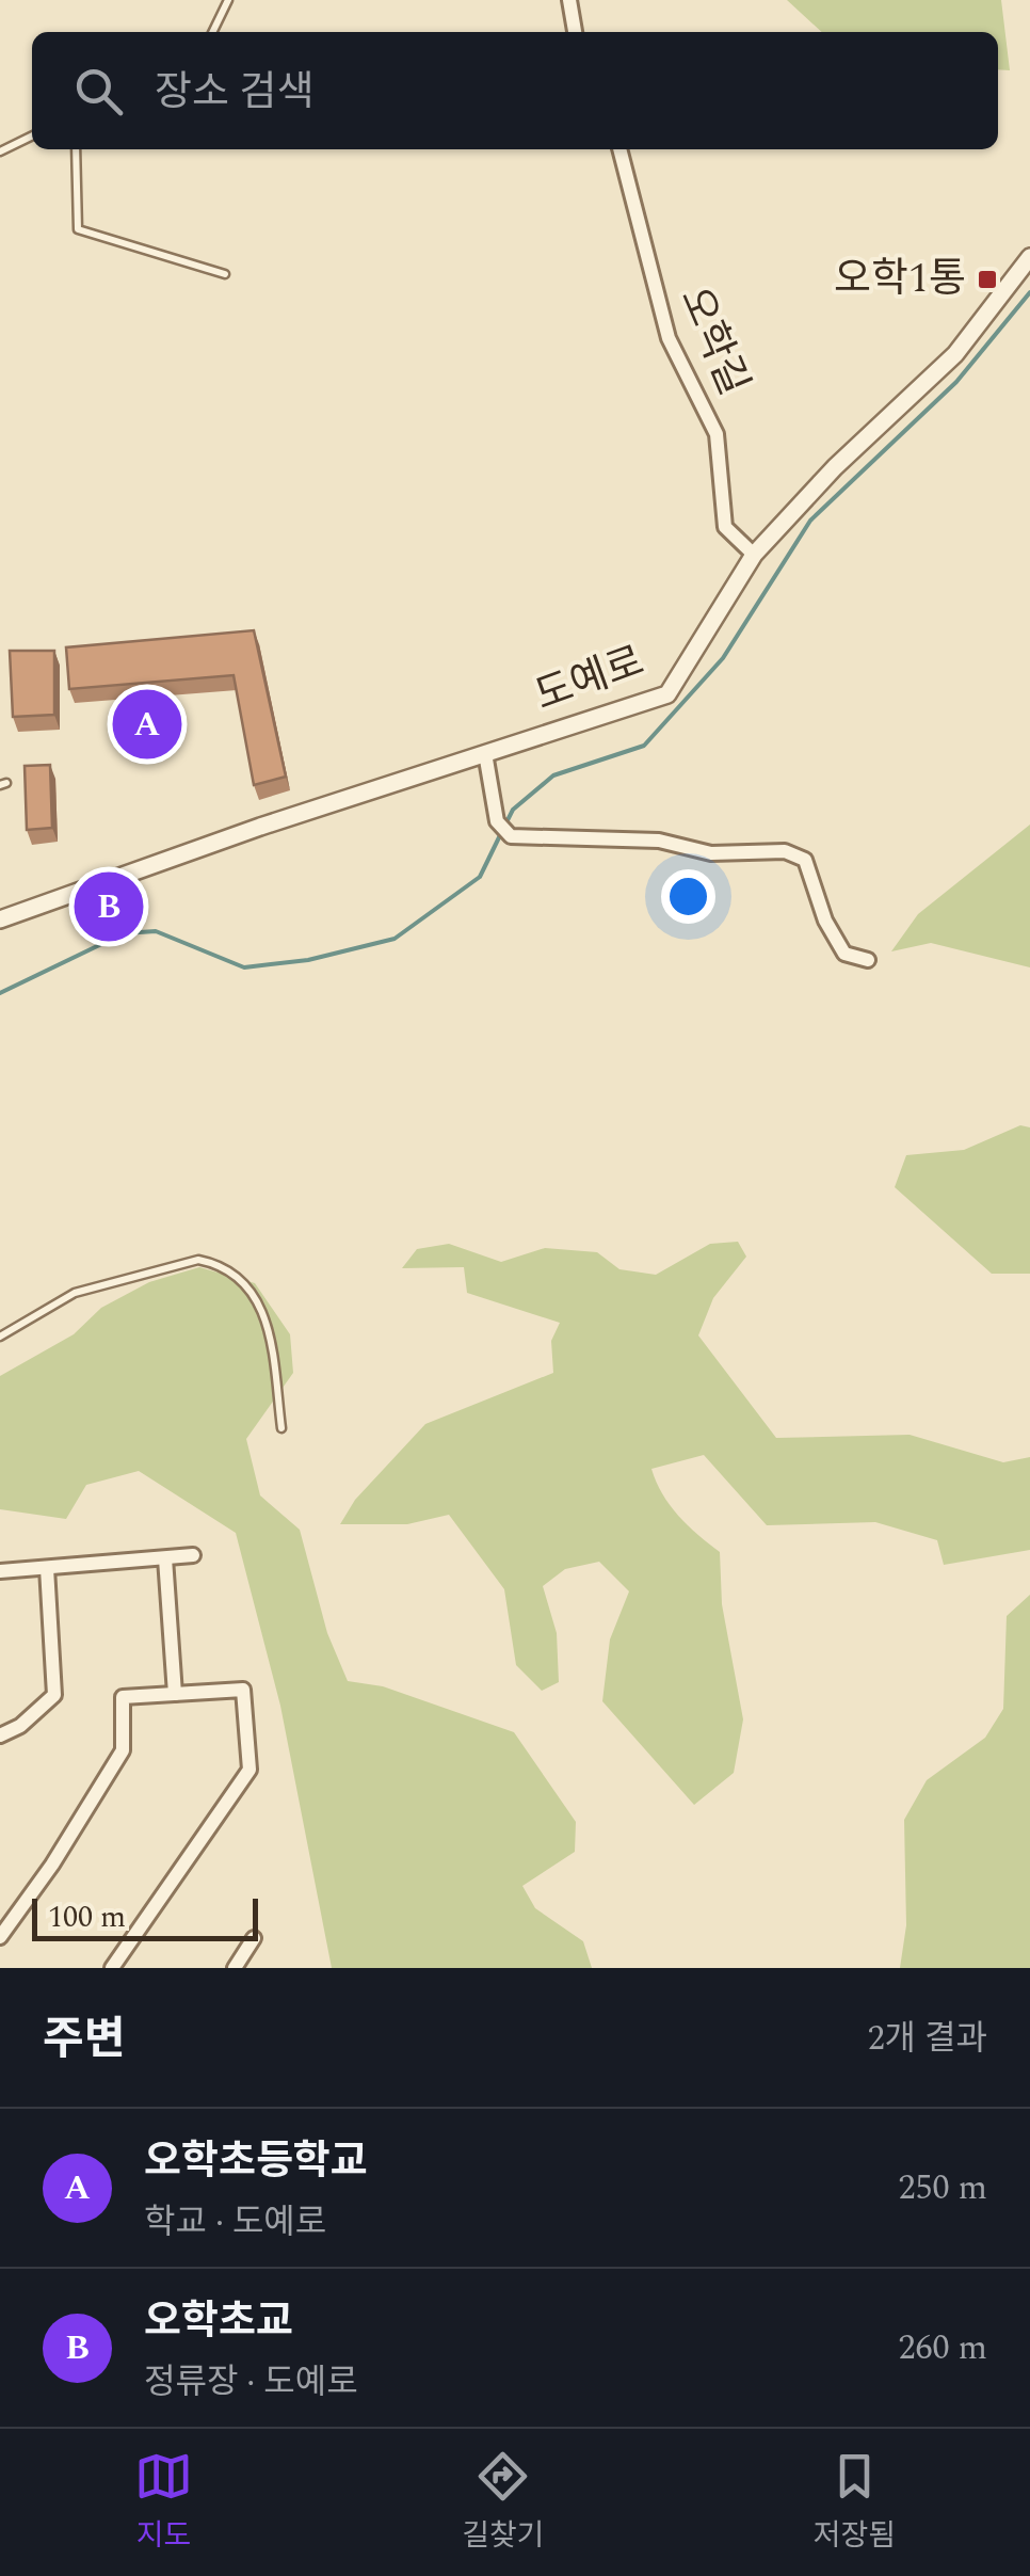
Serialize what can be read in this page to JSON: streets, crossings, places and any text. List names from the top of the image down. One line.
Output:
{"streets":{"street":["오학길","도예로"]},"crossings":[["오학길","도예로"]],"places":{"transit":["오학1통"]},"scale_bar":"100 m","page":{"search":"장소 검색","pins":["A","B"],"scale":"100 m","heading":["주변","2개 결과"],"list":[{"mark":"A","name":"오학초등학교","note":"학교 · 도예로","value":"250 m"},{"mark":"B","name":"오학초교","note":"정류장 · 도예로","value":"260 m"}],"nav":["지도","길찾기","저장됨"]}}
